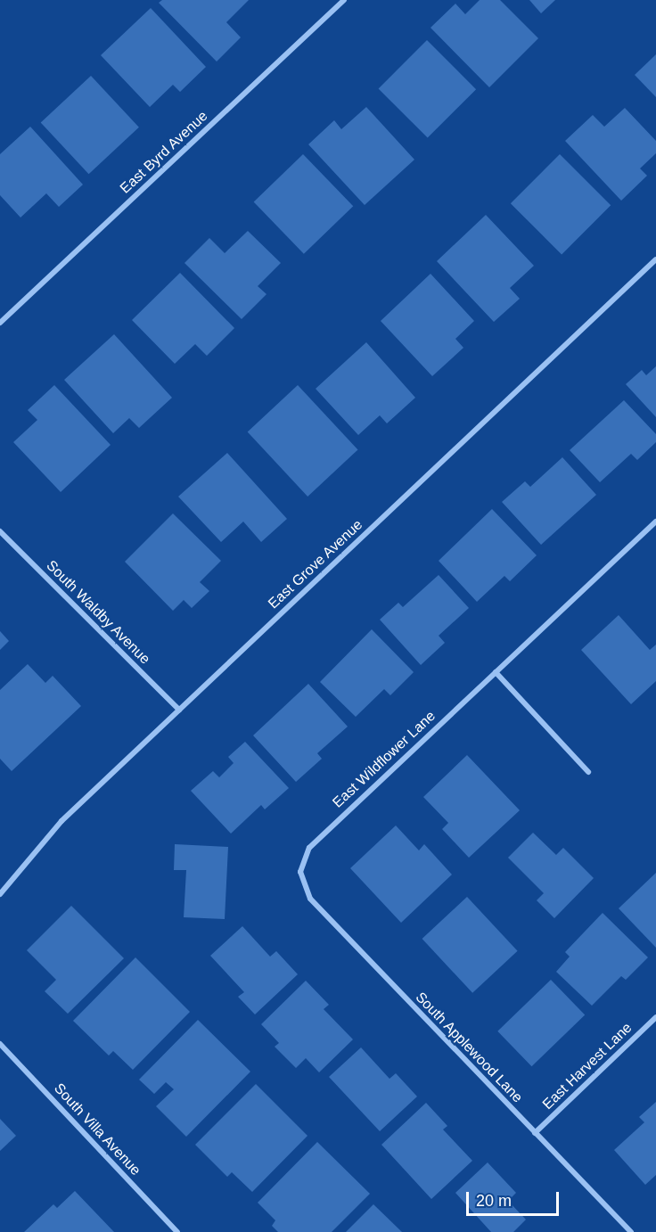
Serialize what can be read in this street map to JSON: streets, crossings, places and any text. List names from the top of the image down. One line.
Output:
{"streets":{"street":["East Byrd Avenue","East Grove Avenue","South Waldby Avenue","East Wildflower Lane","South Applewood Lane","East Harvest Lane","South Villa Avenue"]},"crossings":[["East Grove Avenue","South Waldby Avenue"],["East Wildflower Lane","South Applewood Lane"],["South Applewood Lane","East Harvest Lane"]],"scale_bar":"20 m"}
